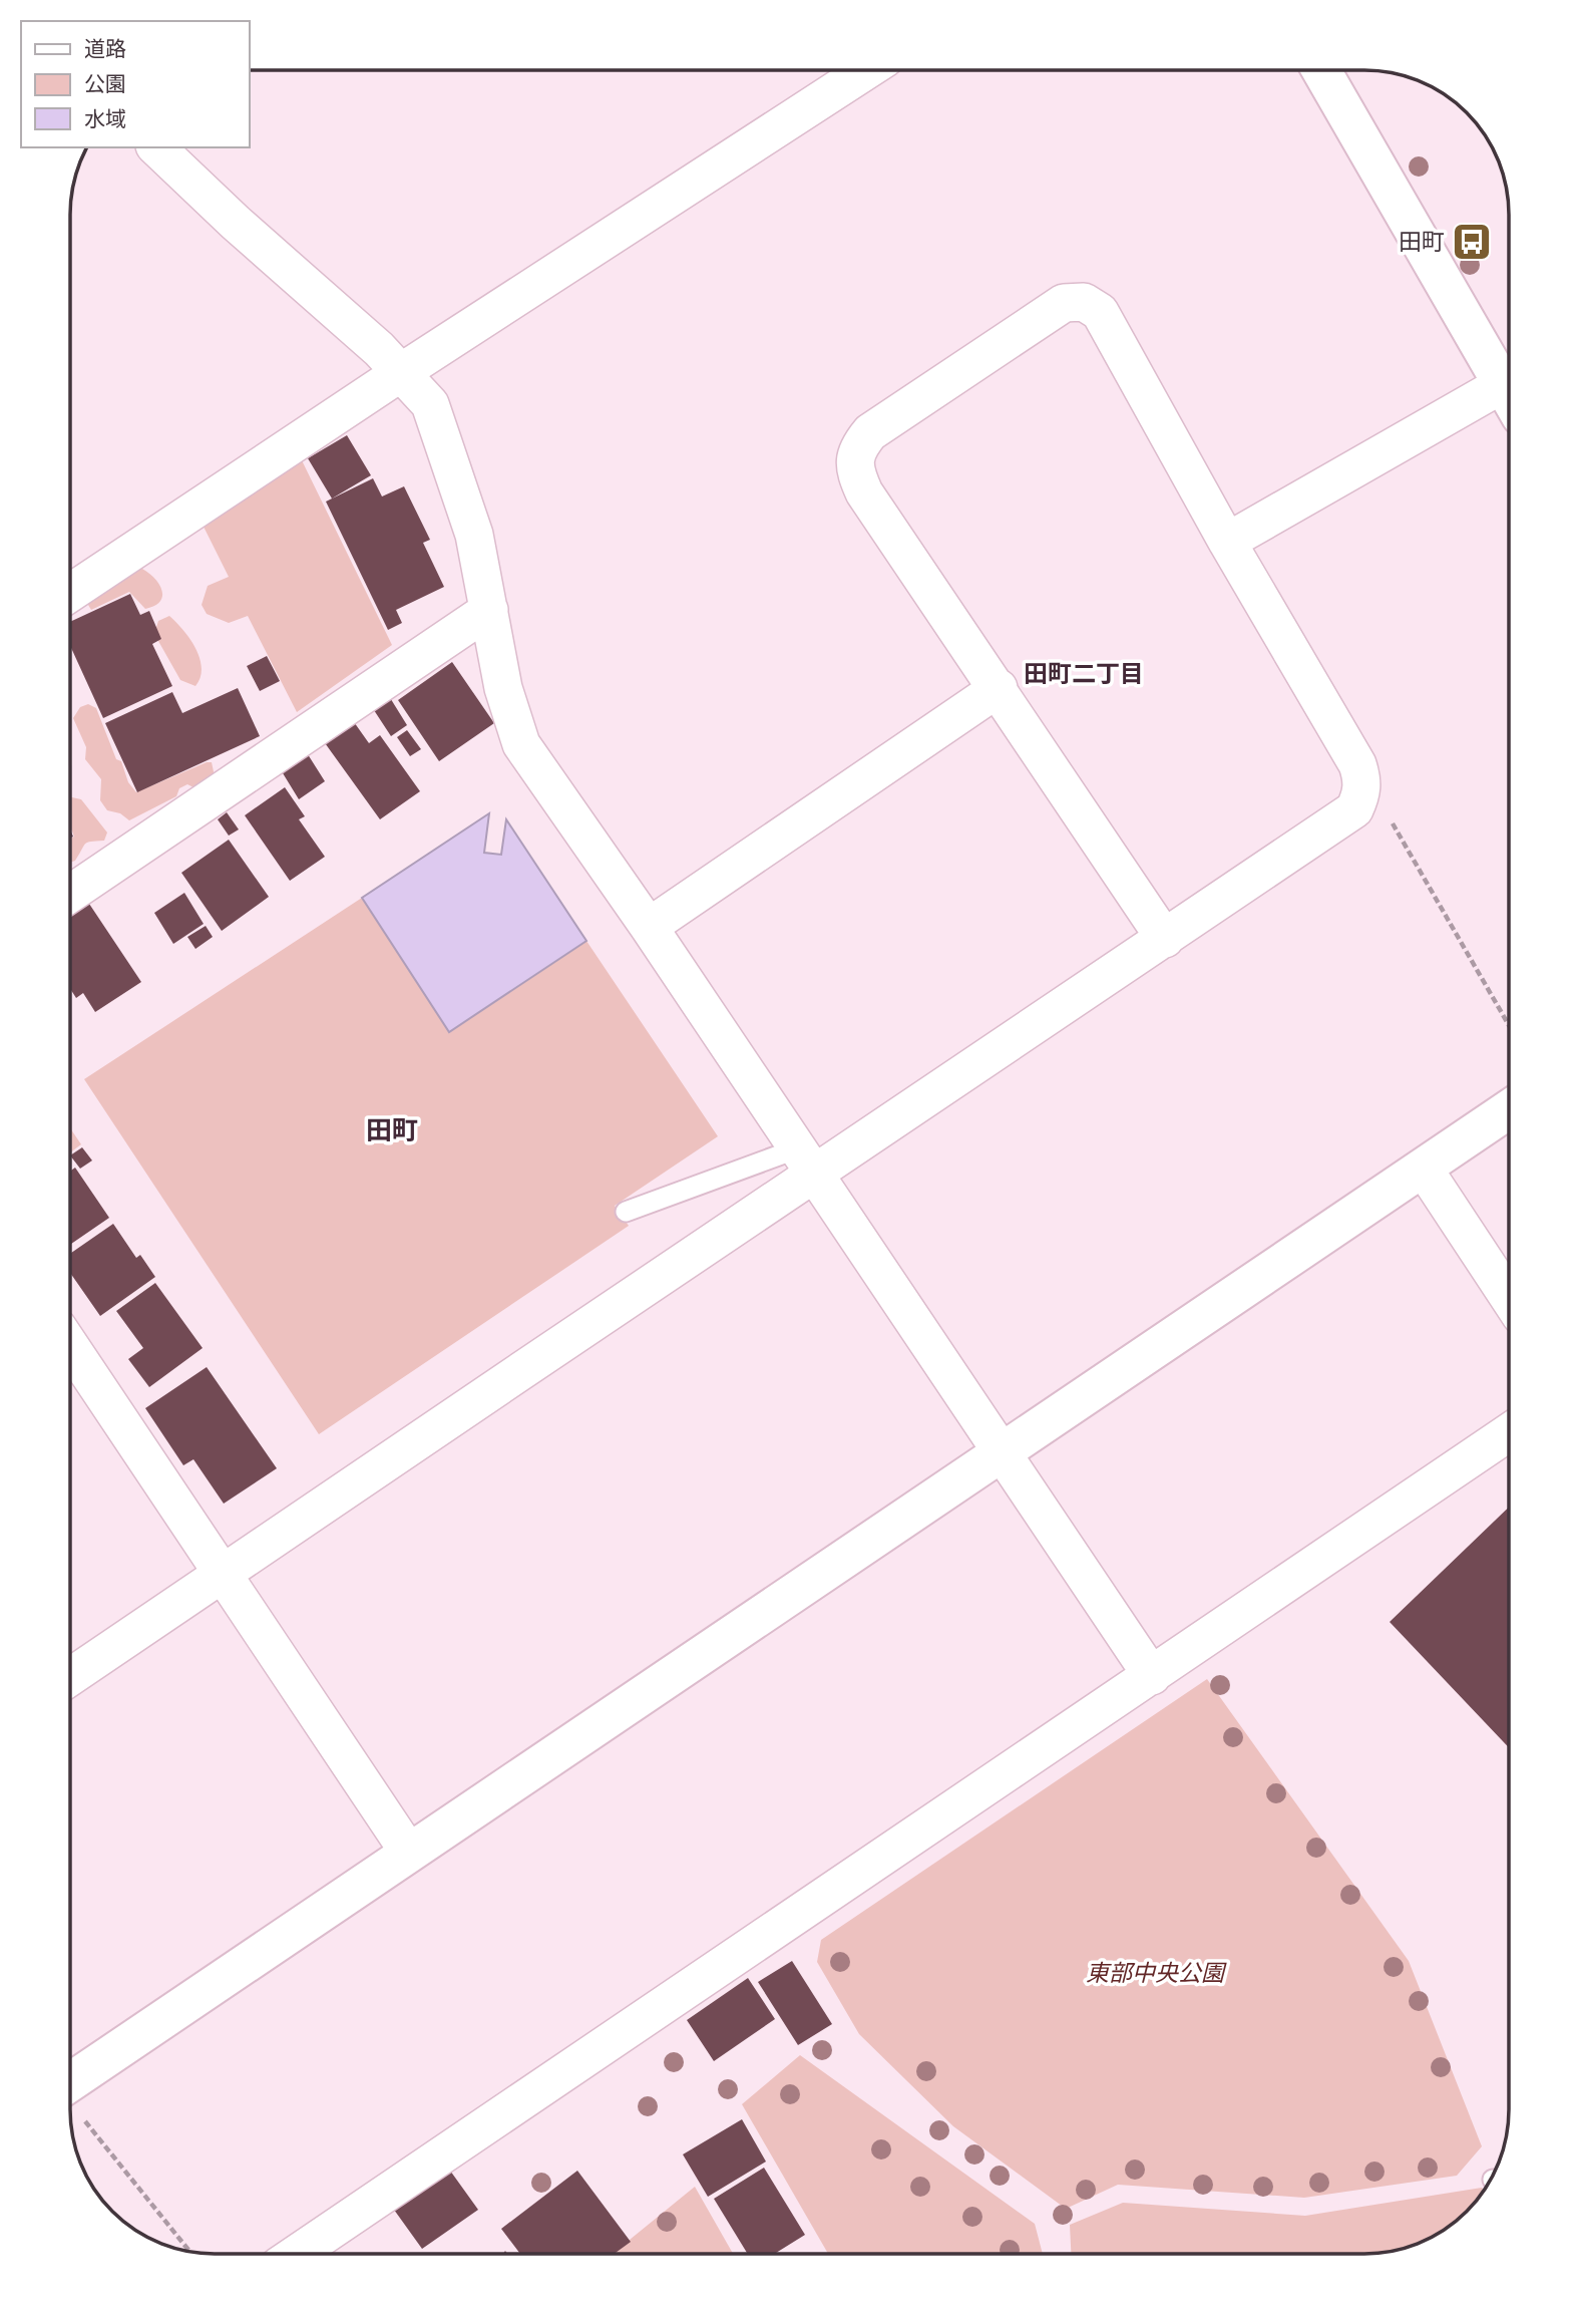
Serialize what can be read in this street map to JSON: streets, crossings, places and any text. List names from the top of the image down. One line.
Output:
{"districts":["田町二丁目","田町"],"parks":["東部中央公園"],"places":{"bus stop":["田町"]},"legend":["道路","公園","水域"]}
